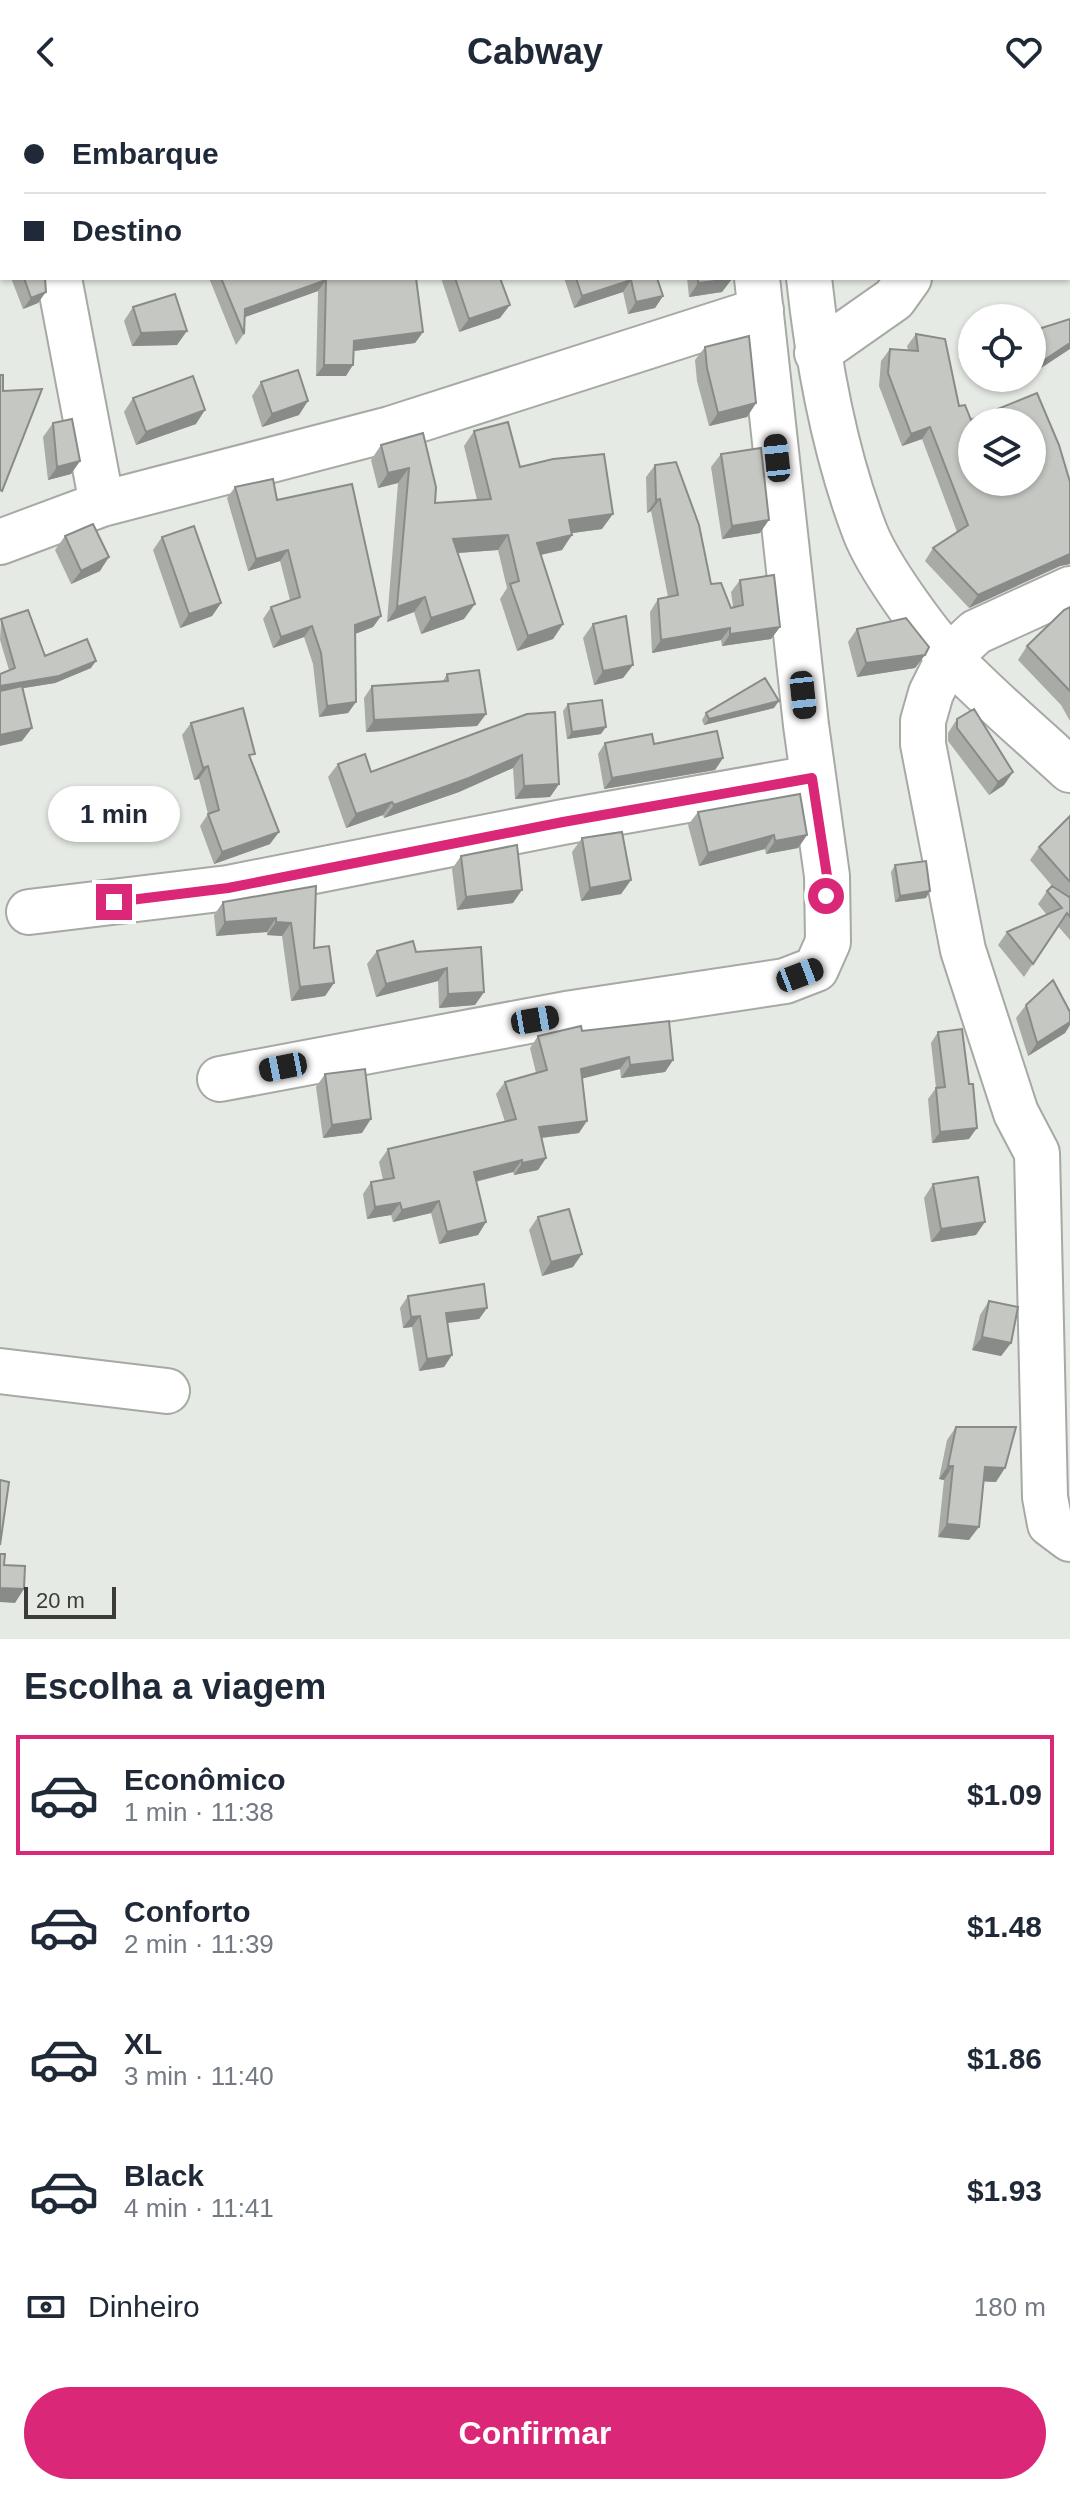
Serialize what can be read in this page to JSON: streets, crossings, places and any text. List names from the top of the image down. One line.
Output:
{"scale_bar":"20 m","page":{"header":"Cabway","banner":["Embarque","Destino"],"bubble":"1 min","scale":"20 m","heading":"Escolha a viagem","list":[{"name":"Econômico","note":"1 min · 11:38","value":"$1.09"},{"name":"Conforto","note":"2 min · 11:39","value":"$1.48"},{"name":"XL","note":"3 min · 11:40","value":"$1.86"},{"name":"Black","note":"4 min · 11:41","value":"$1.93"}],"pay":["Dinheiro","180 m"],"buttons":"Confirmar"}}
